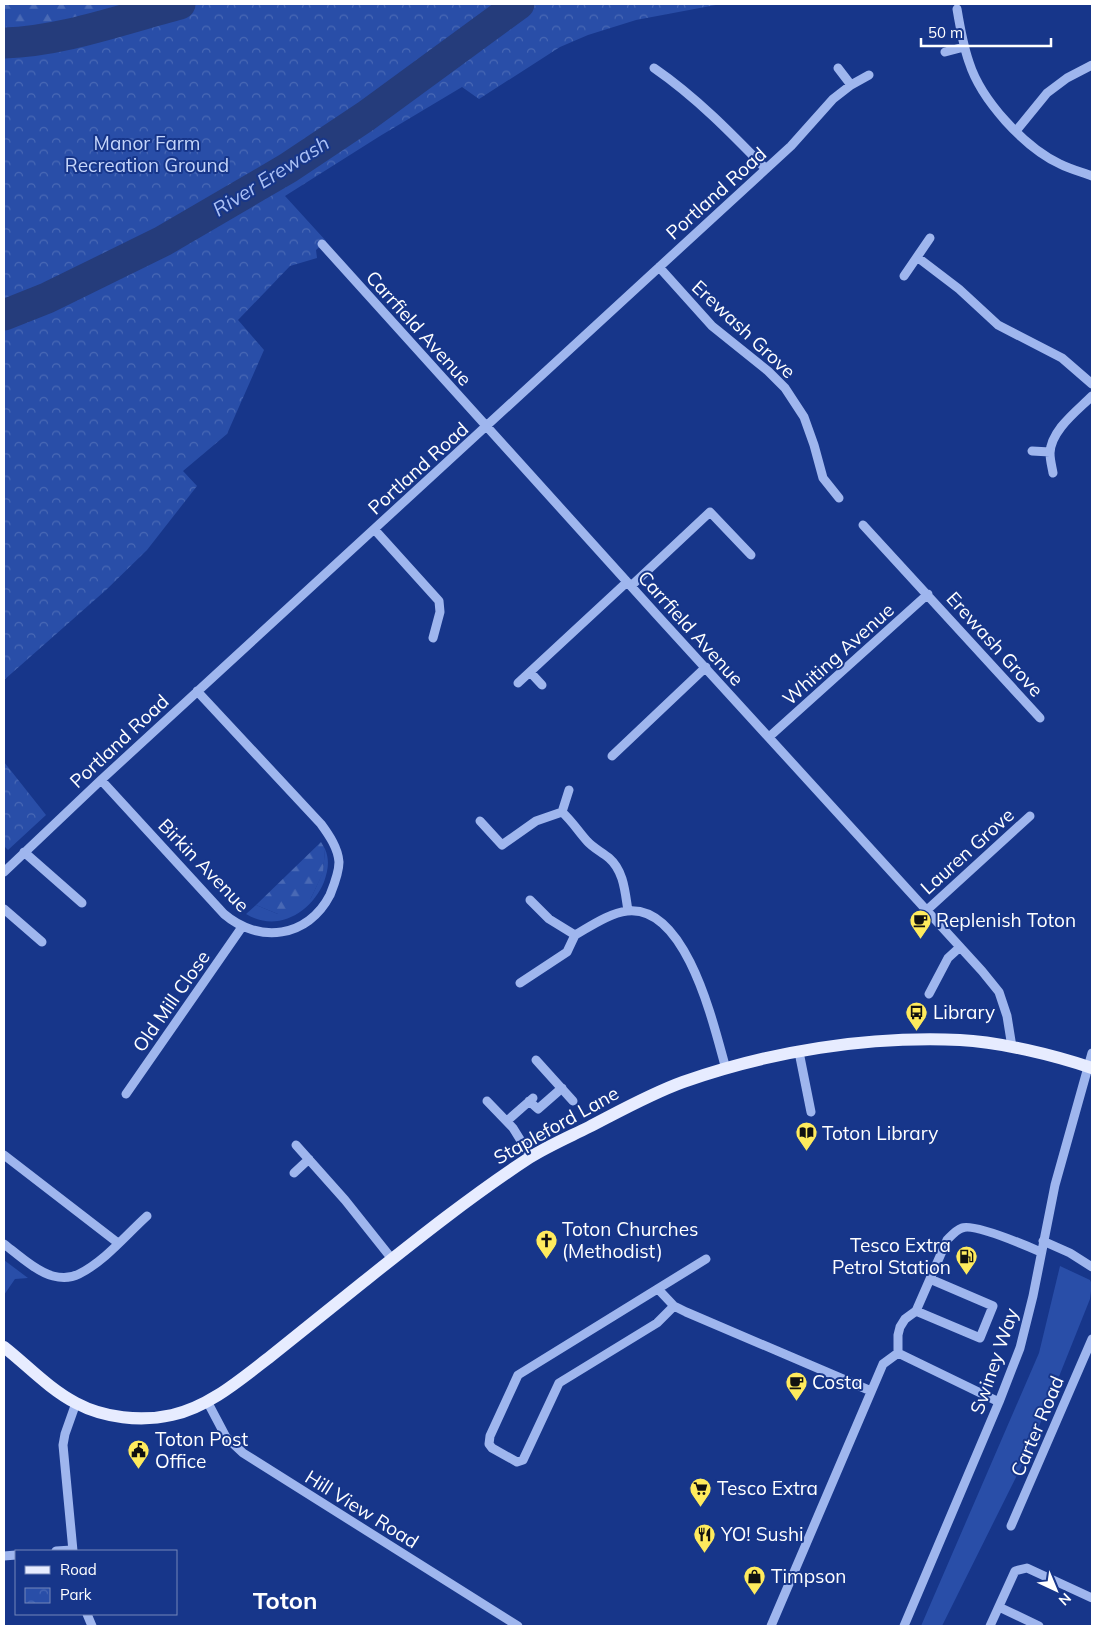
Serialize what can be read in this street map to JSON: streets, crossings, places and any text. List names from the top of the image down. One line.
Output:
{"streets":{"main road":["Stapleford Lane"],"street":["Portland Road","Carrfield Avenue","Erewash Grove","Whiting Avenue","Lauren Grove","Birkin Avenue","Old Mill Close","Swiney Way","Carter Road","Hill View Road"]},"crossings":[["Portland Road","Carrfield Avenue"],["Portland Road","Erewash Grove"],["Portland Road","Birkin Avenue"],["Carrfield Avenue","Whiting Avenue"],["Carrfield Avenue","Lauren Grove"],["Carrfield Avenue","Stapleford Lane"],["Erewash Grove","Whiting Avenue"],["Birkin Avenue","Old Mill Close"],["Stapleford Lane","Swiney Way"],["Stapleford Lane","Hill View Road"]],"districts":["Toton"],"water":["River Erewash"],"parks":["Manor Farm Recreation Ground"],"places":{"cafe":["Replenish Toton","Costa"],"bus stop":["Library"],"library":["Toton Library"],"church":["Toton Churches (Methodist)"],"fuel station":["Tesco Extra Petrol Station"],"public building":["Toton Post Office"],"supermarket":["Tesco Extra"],"restaurant":["YO! Sushi"],"shop":["Timpson"]},"legend":["Road","Park"],"scale_bar":"50 m","north":"bottom right"}
